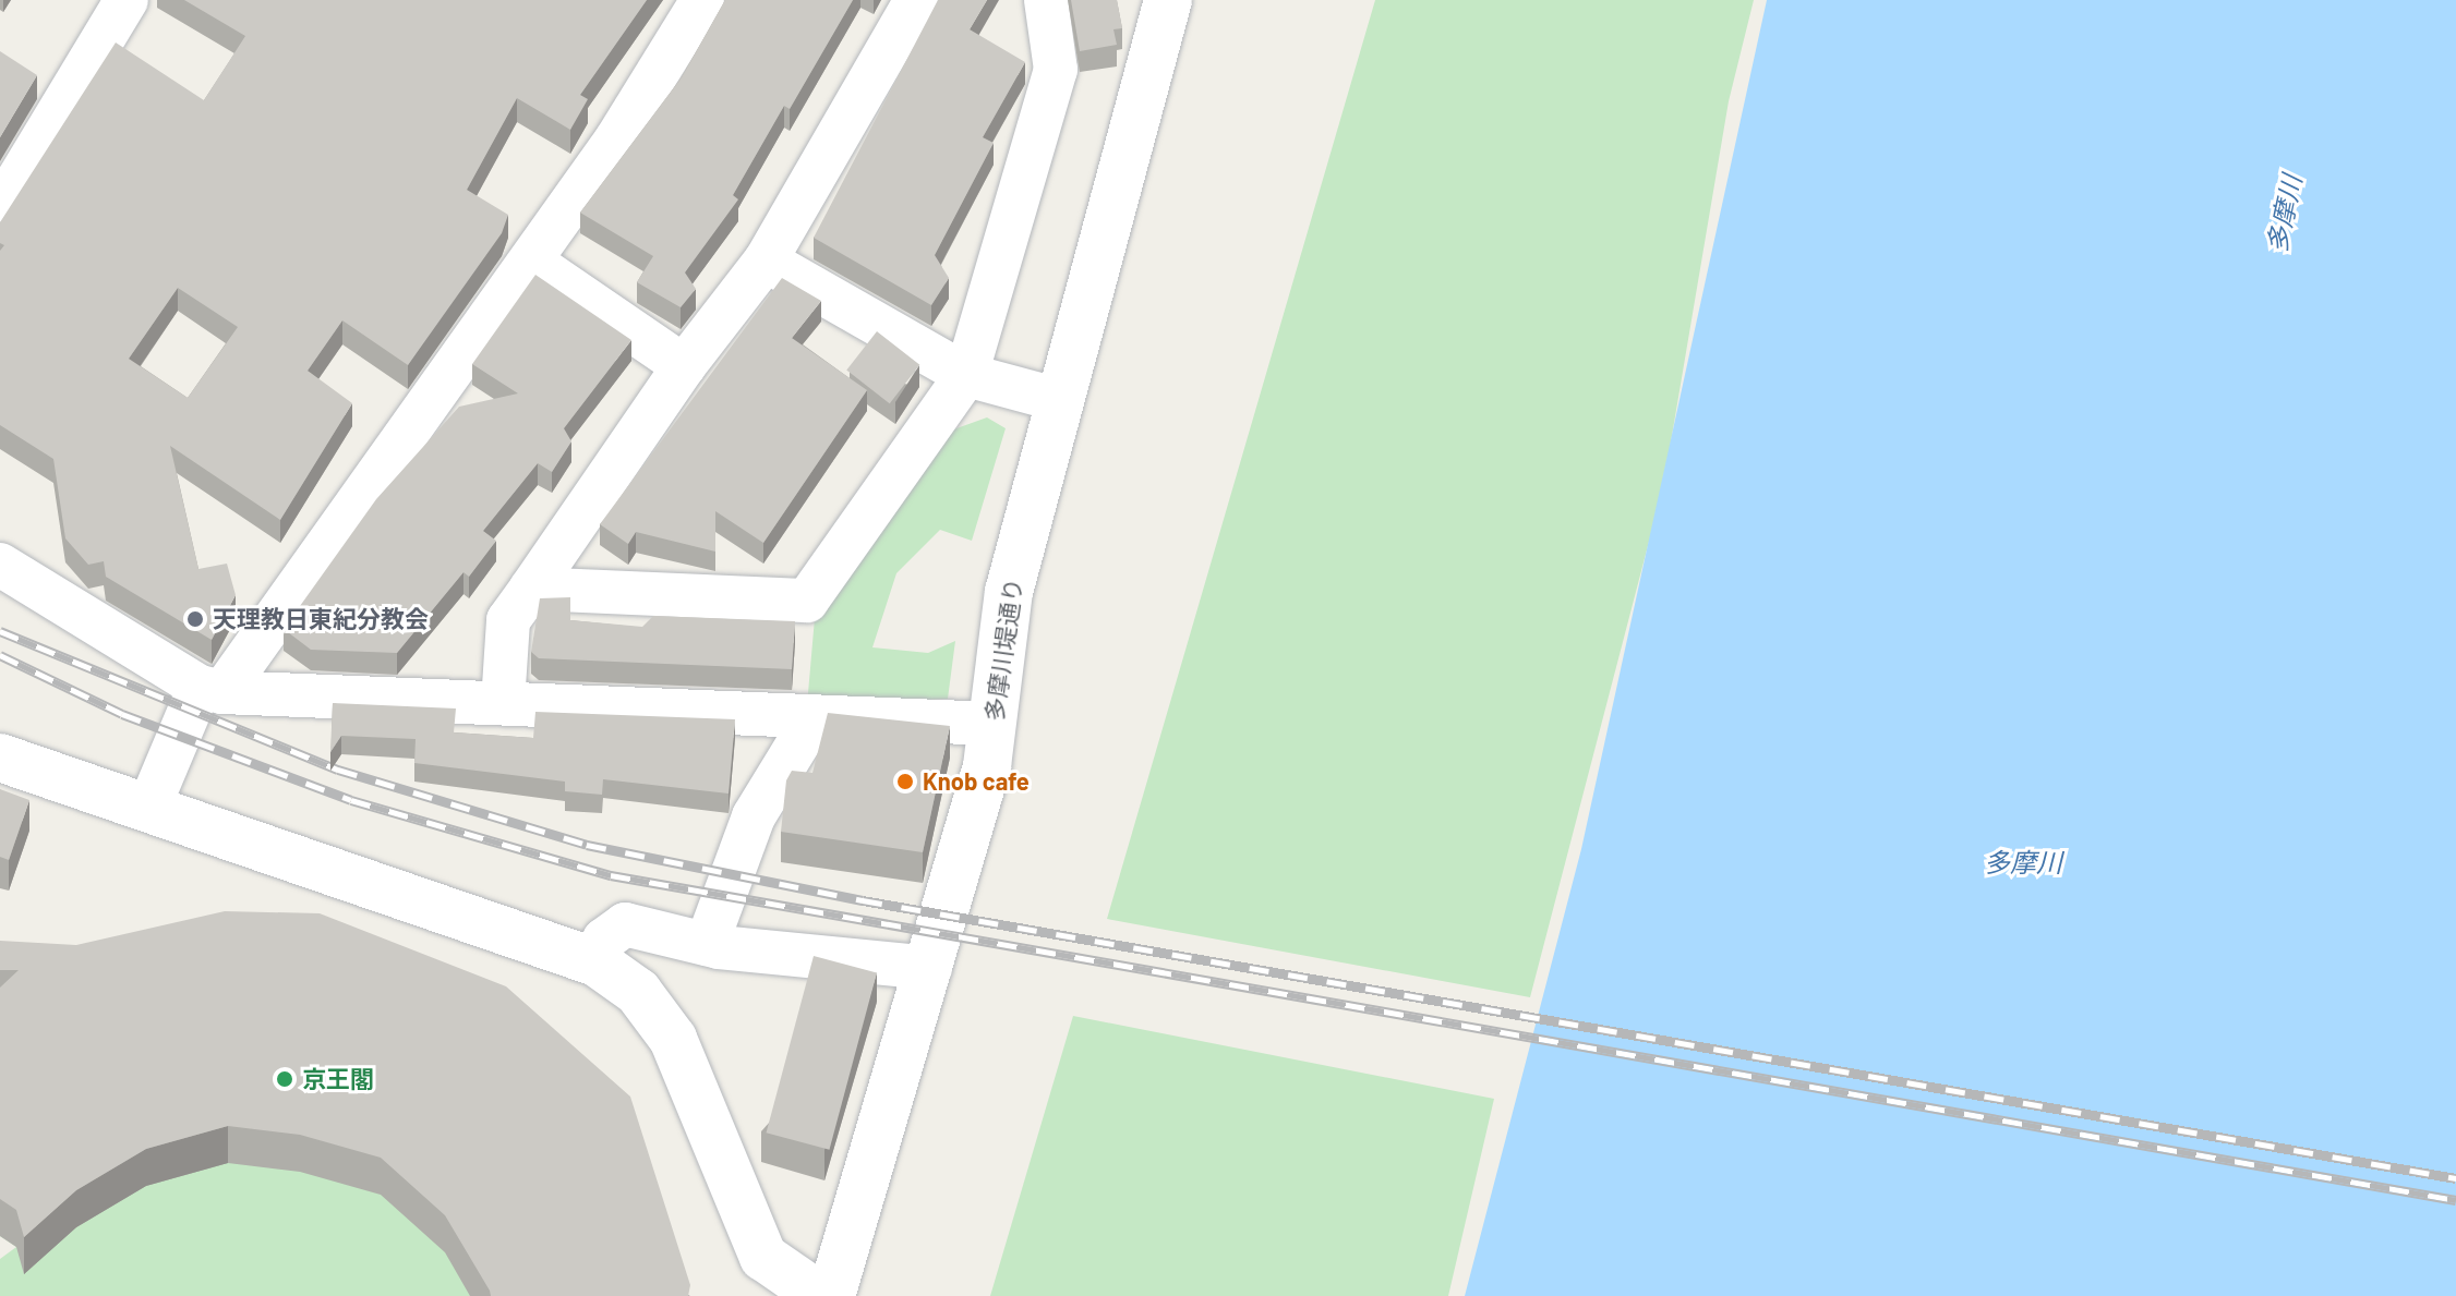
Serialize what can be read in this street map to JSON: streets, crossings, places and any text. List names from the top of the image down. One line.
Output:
{"streets":{"street":["多摩川堤通り"]},"water":["多摩川"],"places":["天理教日東紀分教会","Knob cafe","京王閣"]}
